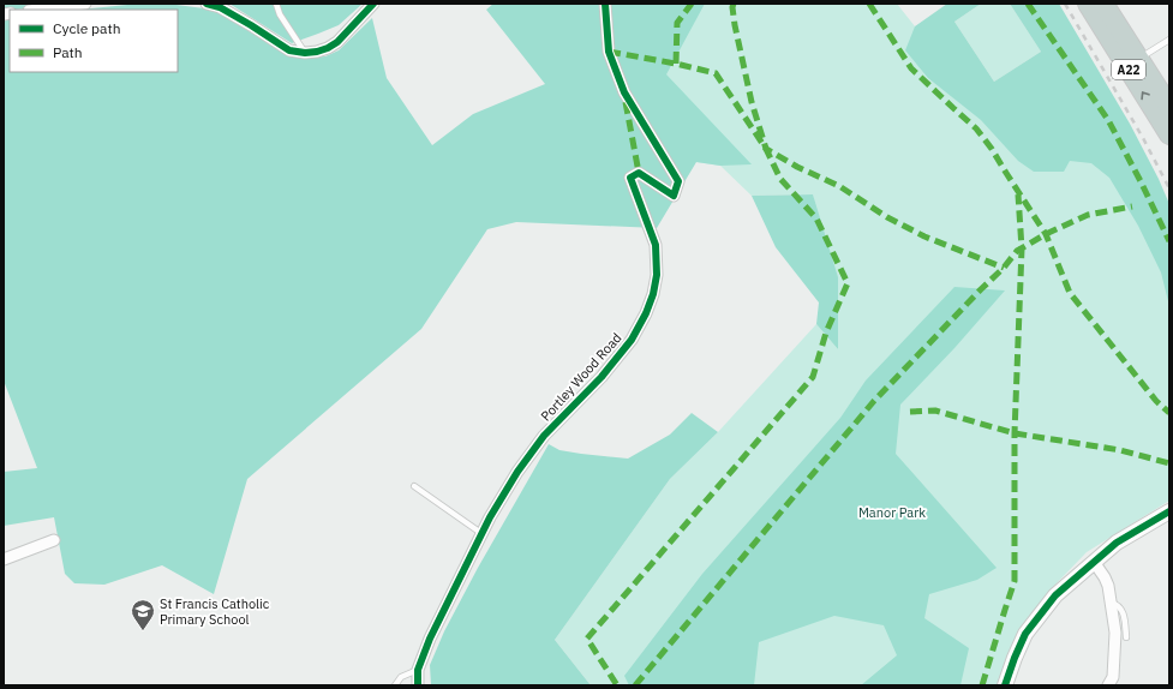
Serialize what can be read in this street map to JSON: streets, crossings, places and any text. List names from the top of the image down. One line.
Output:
{"streets":{"highway":["A22"],"street":["Portley Wood Road"]},"parks":["Manor Park"],"places":{"school or university":["St Francis Catholic Primary School"]},"legend":["Cycle path","Path"]}
